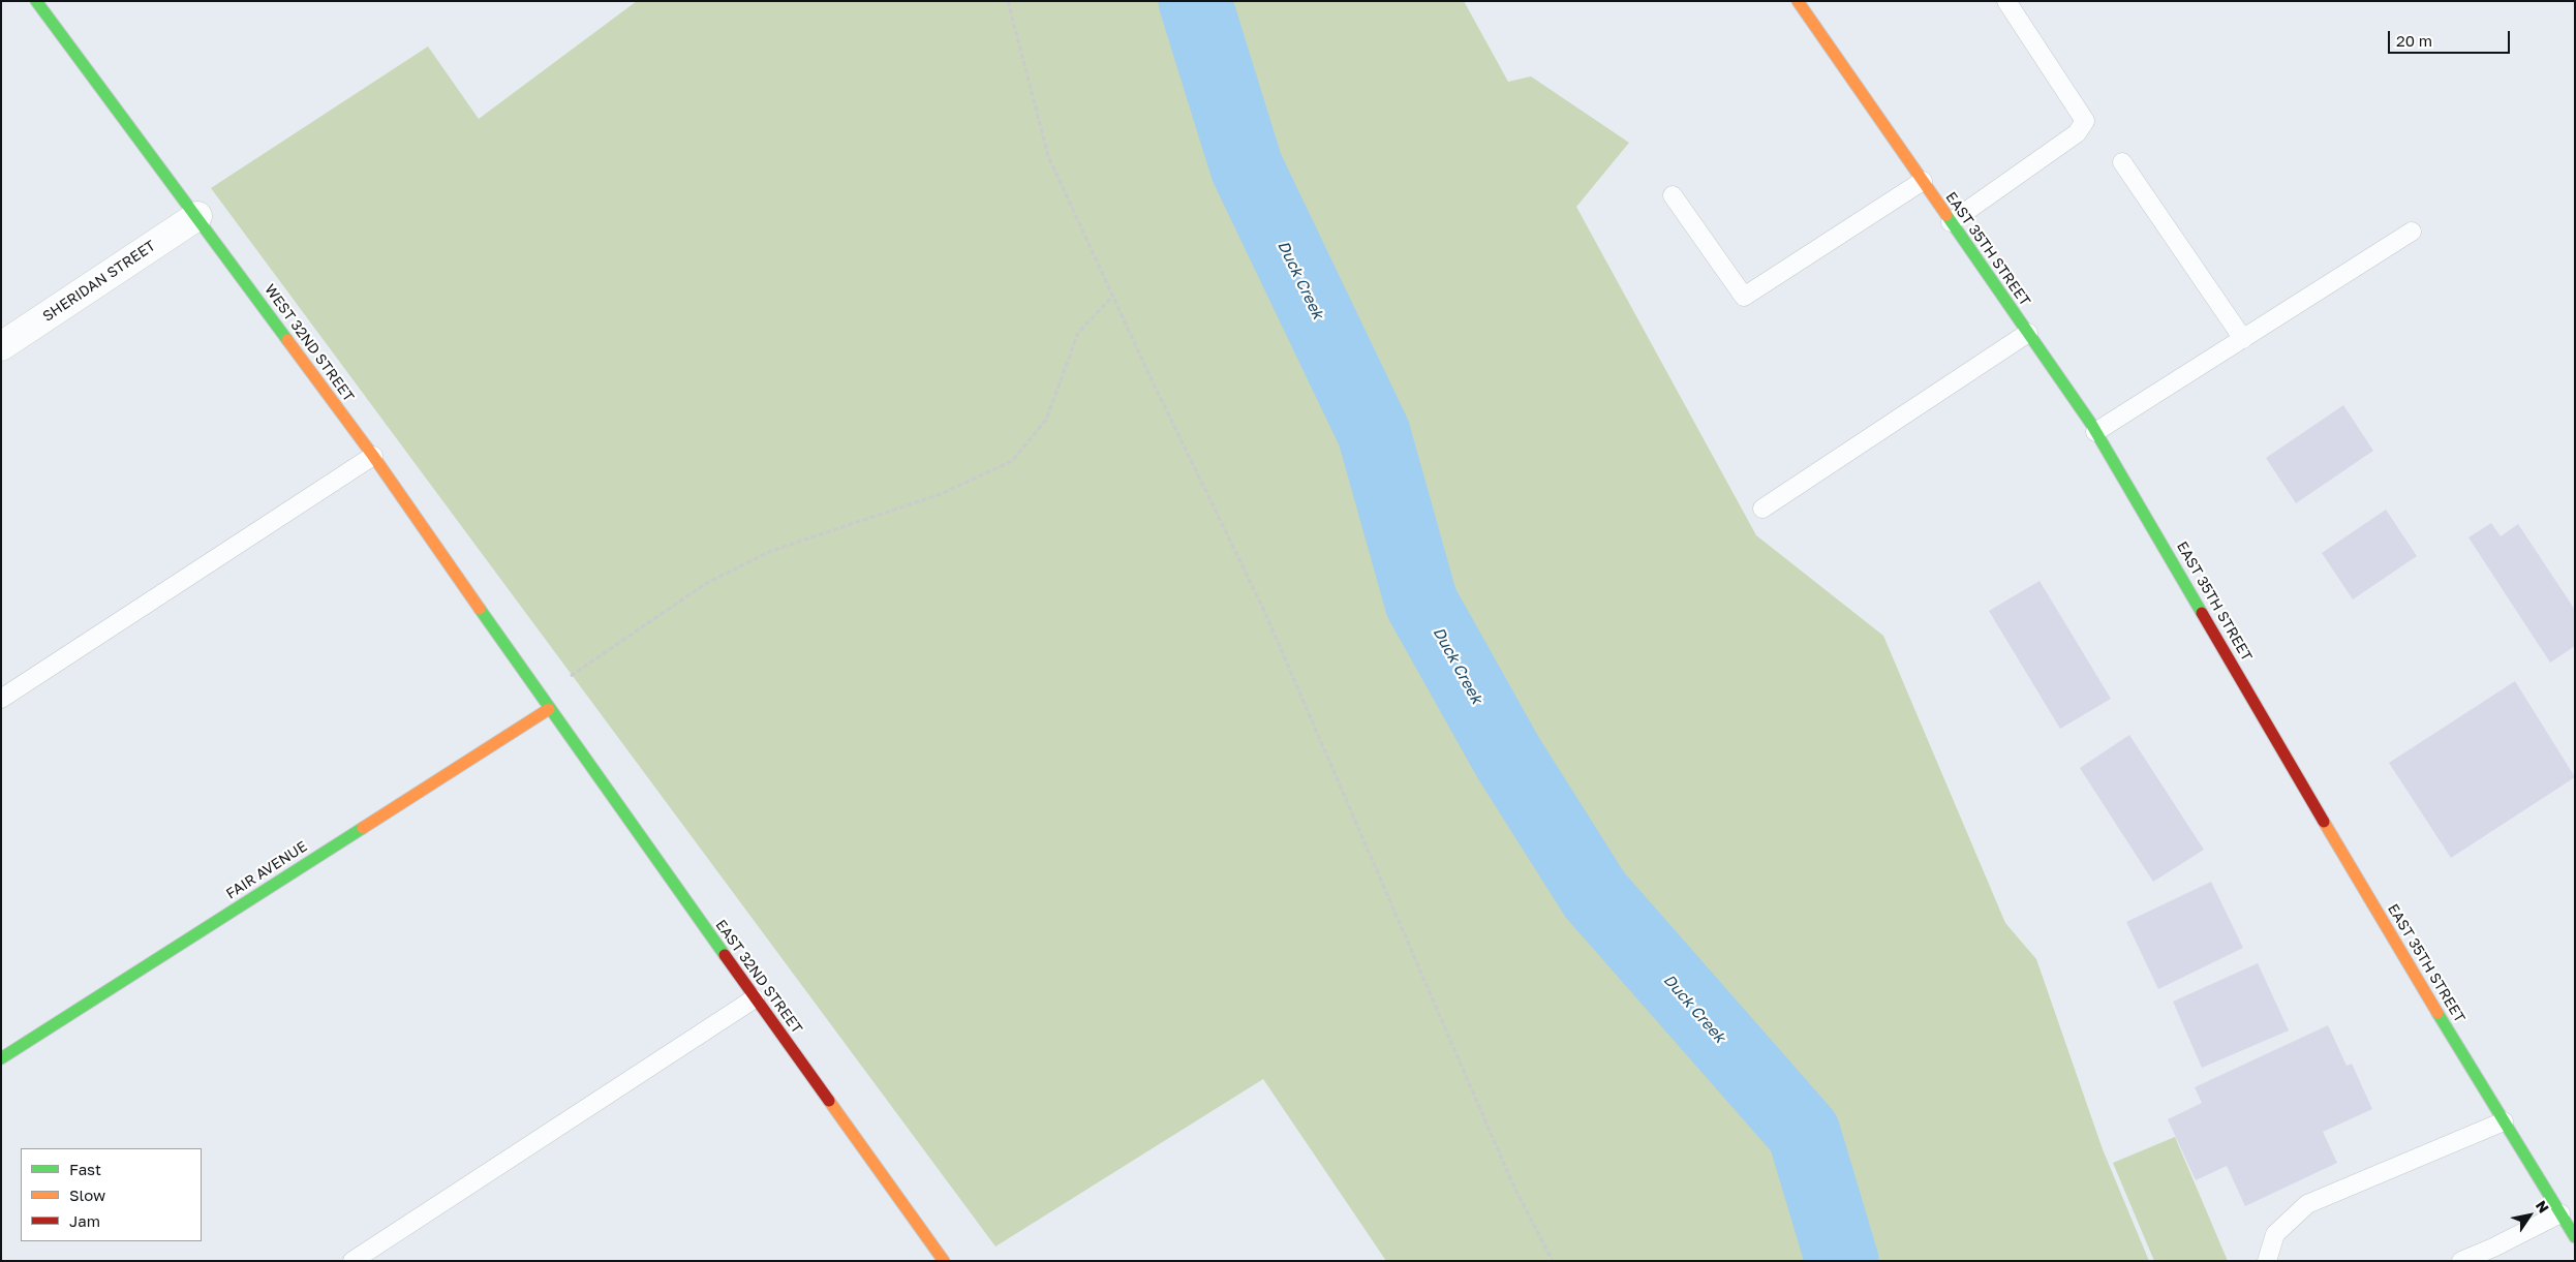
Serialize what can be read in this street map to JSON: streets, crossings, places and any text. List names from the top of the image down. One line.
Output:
{"streets":{"street":["EAST 35TH STREET","SHERIDAN STREET","WEST 32ND STREET","FAIR AVENUE","EAST 32ND STREET"]},"crossings":[["SHERIDAN STREET","WEST 32ND STREET"],["WEST 32ND STREET","FAIR AVENUE"],["WEST 32ND STREET","EAST 32ND STREET"],["FAIR AVENUE","EAST 32ND STREET"]],"water":["Duck Creek"],"legend":["Fast","Slow","Jam"],"scale_bar":"20 m","north":"top right"}
